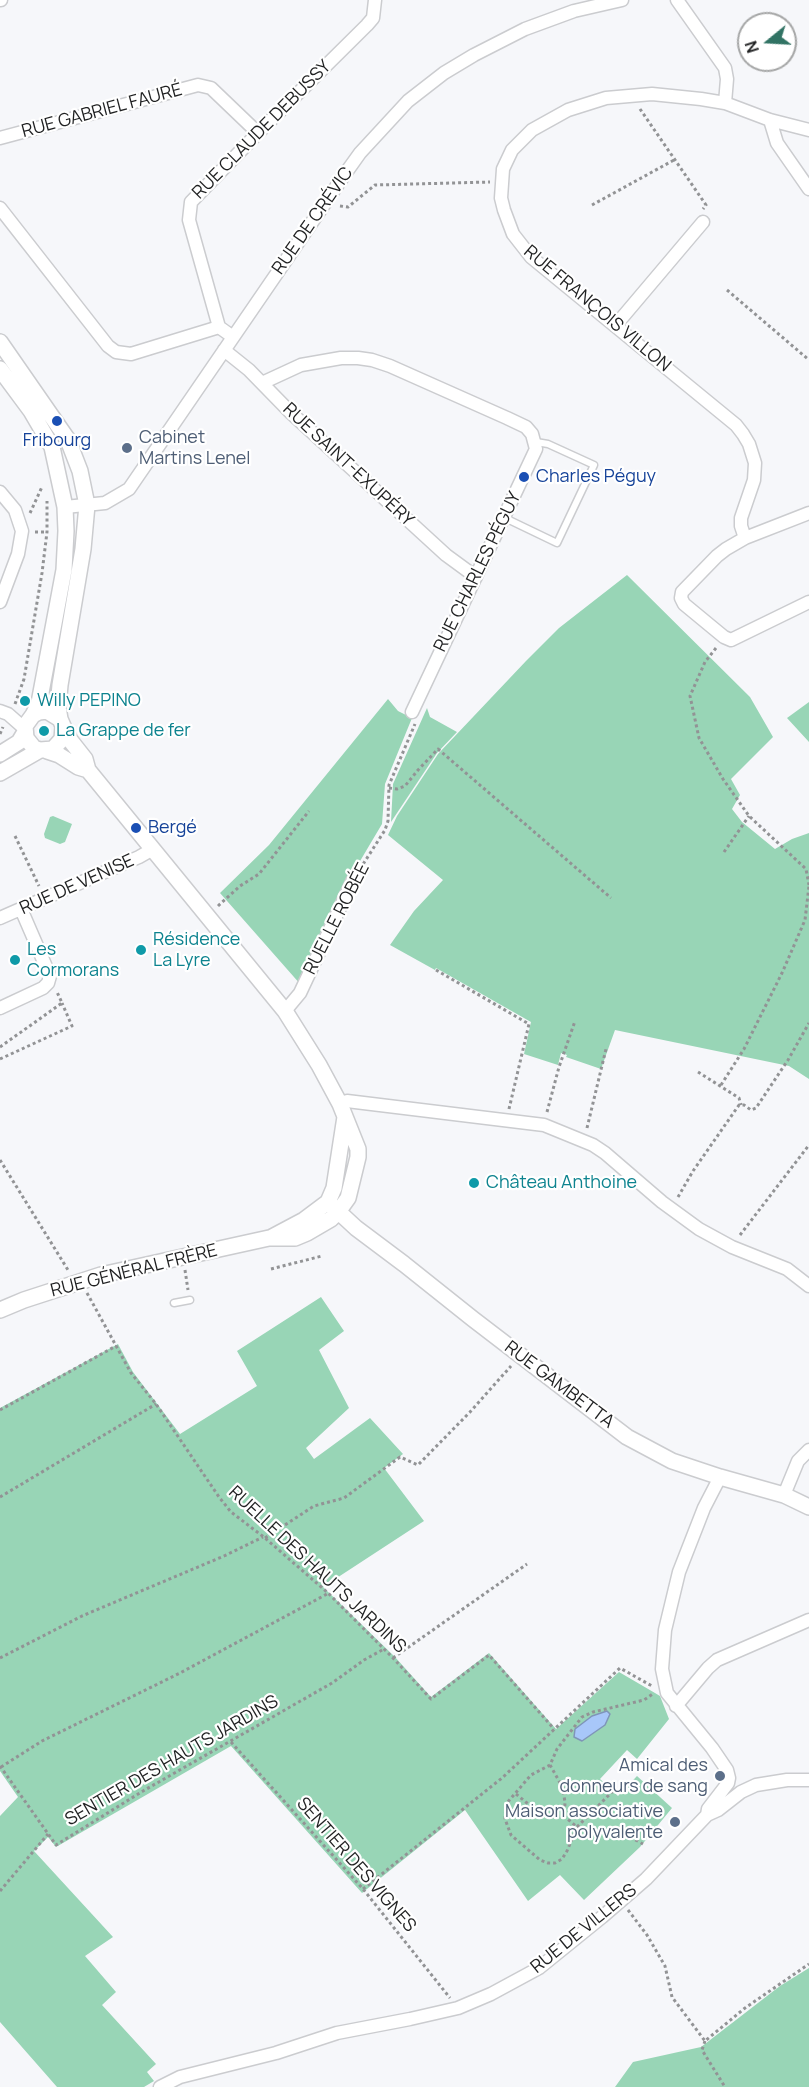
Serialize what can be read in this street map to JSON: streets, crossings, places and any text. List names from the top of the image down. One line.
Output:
{"streets":{"street":["RUE GABRIEL FAURÉ","RUE CLAUDE DEBUSSY","RUE DE CRÉVIC","RUE FRANÇOIS VILLON","RUE SAINT-EXUPÉRY","RUE CHARLES PÉGUY","RUE DE VENISE","RUELLE ROBÉE","RUE GÉNÉRAL FRÈRE","RUE GAMBETTA","RUE DE VILLERS"],"path":["RUELLE DES HAUTS JARDINS","SENTIER DES HAUTS JARDINS","SENTIER DES VIGNES"]},"crossings":[["RUE GABRIEL FAURÉ","RUE CLAUDE DEBUSSY"],["RUE DE CRÉVIC","RUE SAINT-EXUPÉRY"],["RUE SAINT-EXUPÉRY","RUE CHARLES PÉGUY"],["RUE CHARLES PÉGUY","RUELLE ROBÉE"],["RUE GÉNÉRAL FRÈRE","RUE GAMBETTA"],["RUE GÉNÉRAL FRÈRE","RUELLE DES HAUTS JARDINS"],["RUELLE DES HAUTS JARDINS","SENTIER DES HAUTS JARDINS"],["SENTIER DES HAUTS JARDINS","SENTIER DES VIGNES"],["SENTIER DES VIGNES","RUE DE VILLERS"]],"places":["Fribourg","Cabinet Martins Lenel","Charles Péguy","Willy PEPINO","La Grappe de fer","Bergé","Résidence La Lyre","Les Cormorans","Château Anthoine","Amical des donneurs de sang","Maison associative polyvalente"],"north":"left"}
